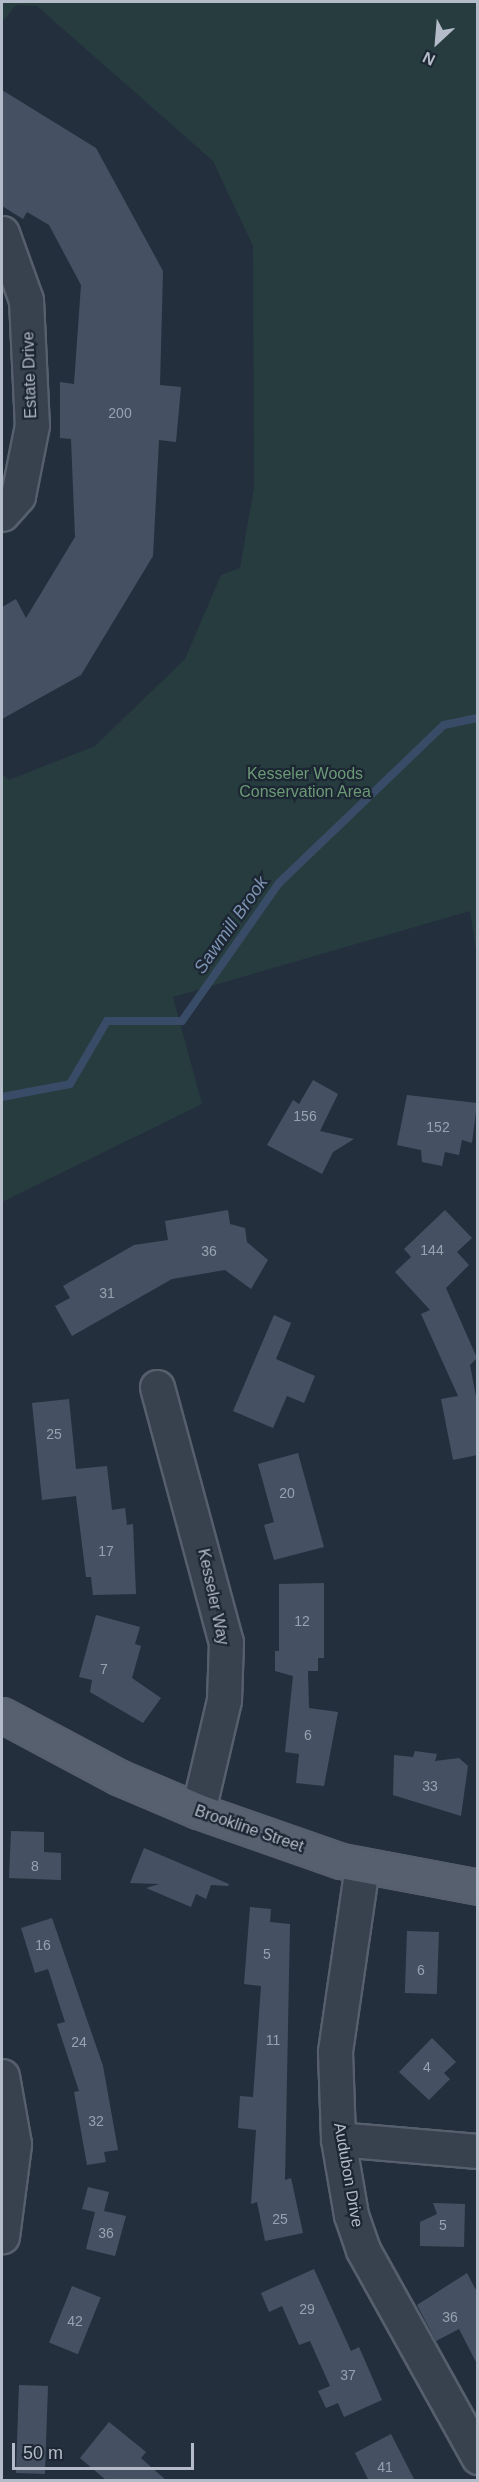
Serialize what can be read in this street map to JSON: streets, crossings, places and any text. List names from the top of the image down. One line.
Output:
{"streets":{"main road":["Brookline Street"],"street":["Estate Drive","Kesseler Way","Audubon Drive"]},"crossings":[["Kesseler Way","Brookline Street"],["Brookline Street","Audubon Drive"]],"water":["Sawmill Brook"],"parks":["Kesseler Woods Conservation Area"],"house_numbers":["200","156","152","144","36","31","25","20","17","12","7","6","33","8","16","5","6","11","24","4","32","25","5","36","29","36","42","37","41"],"scale_bar":"50 m","north":"bottom left"}
